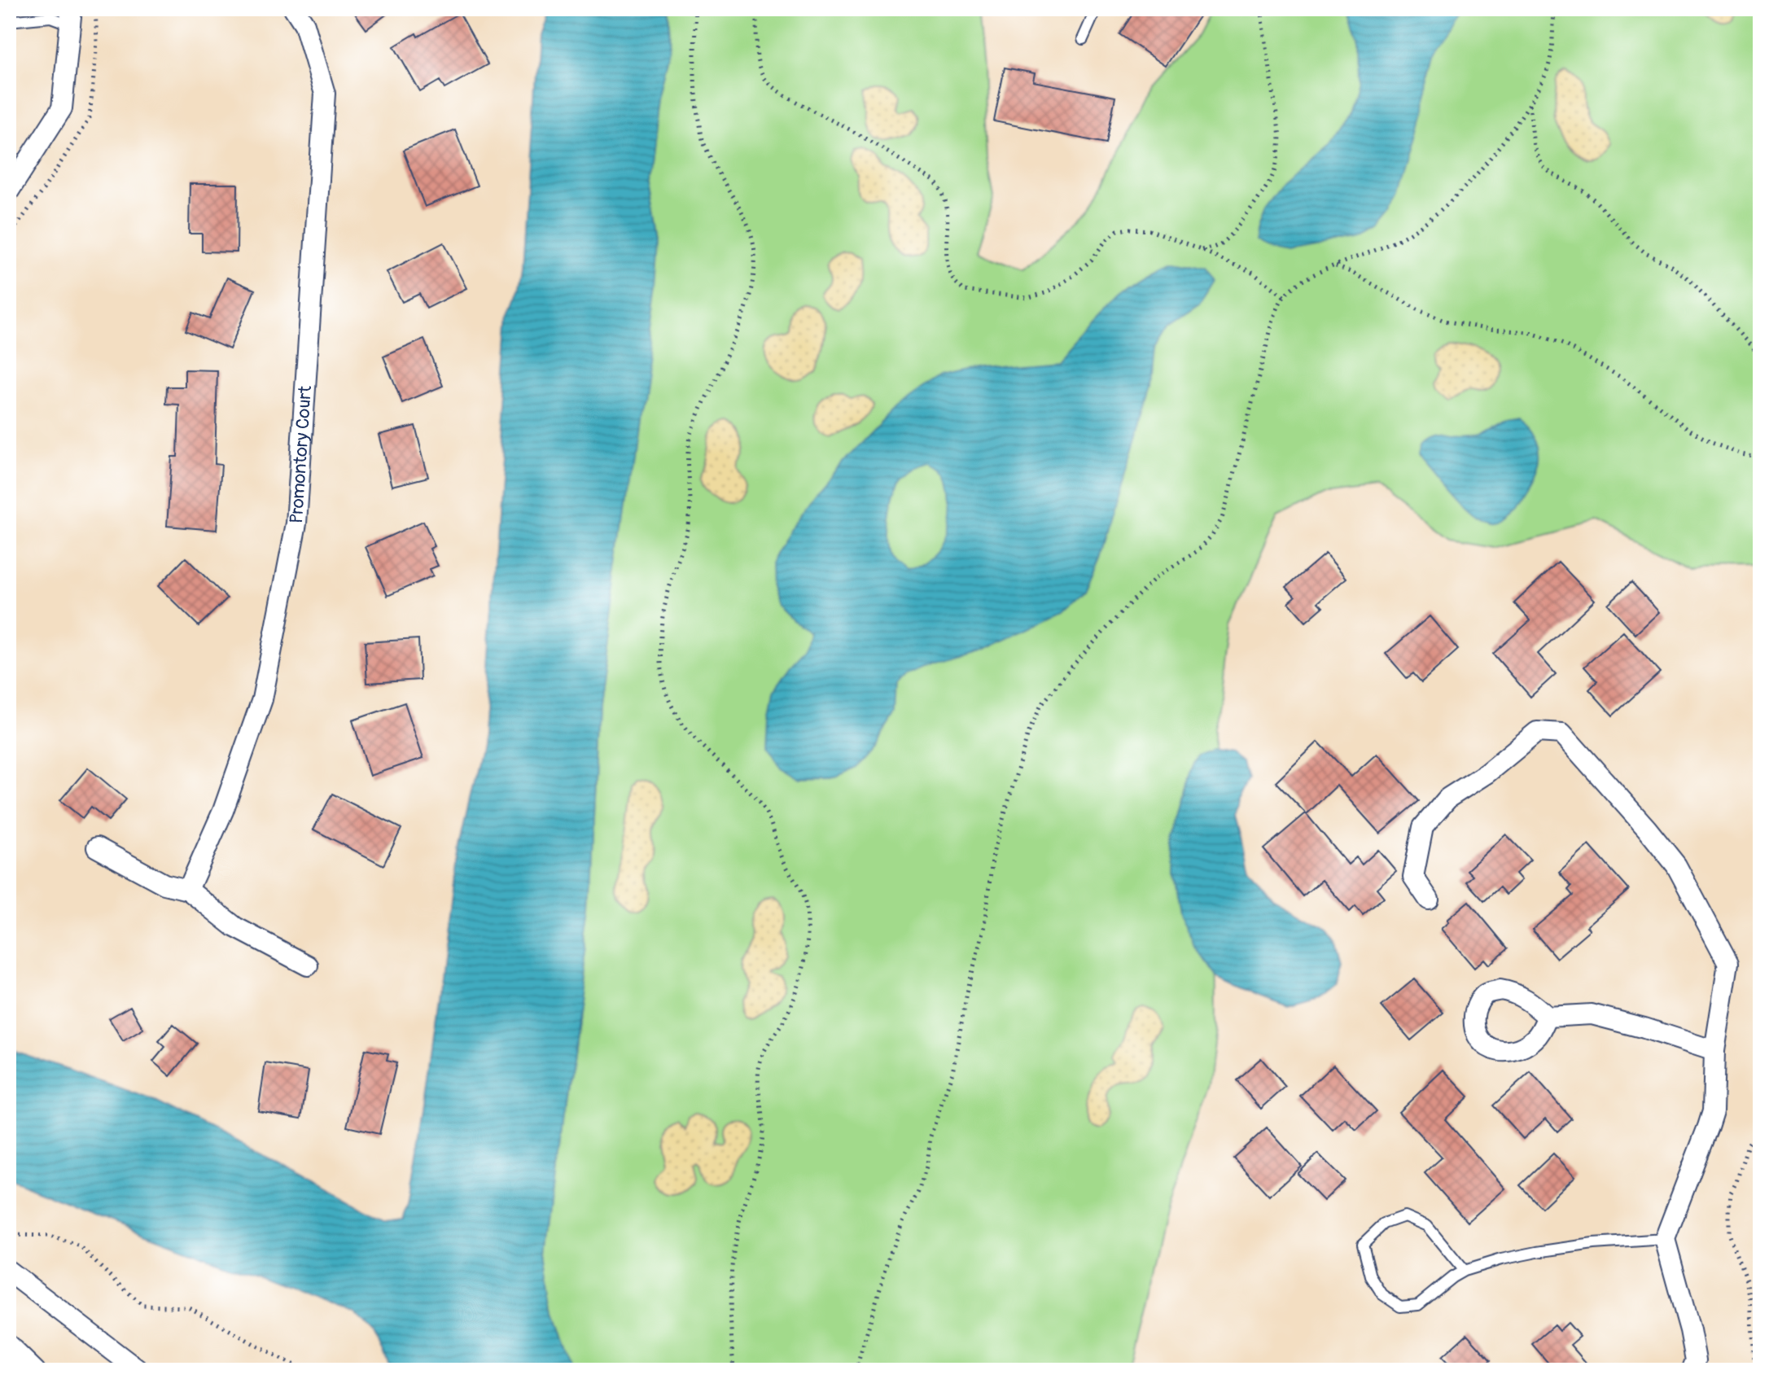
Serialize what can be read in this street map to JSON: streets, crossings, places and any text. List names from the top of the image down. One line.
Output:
{"streets":{"street":["Promontory Court"]}}
